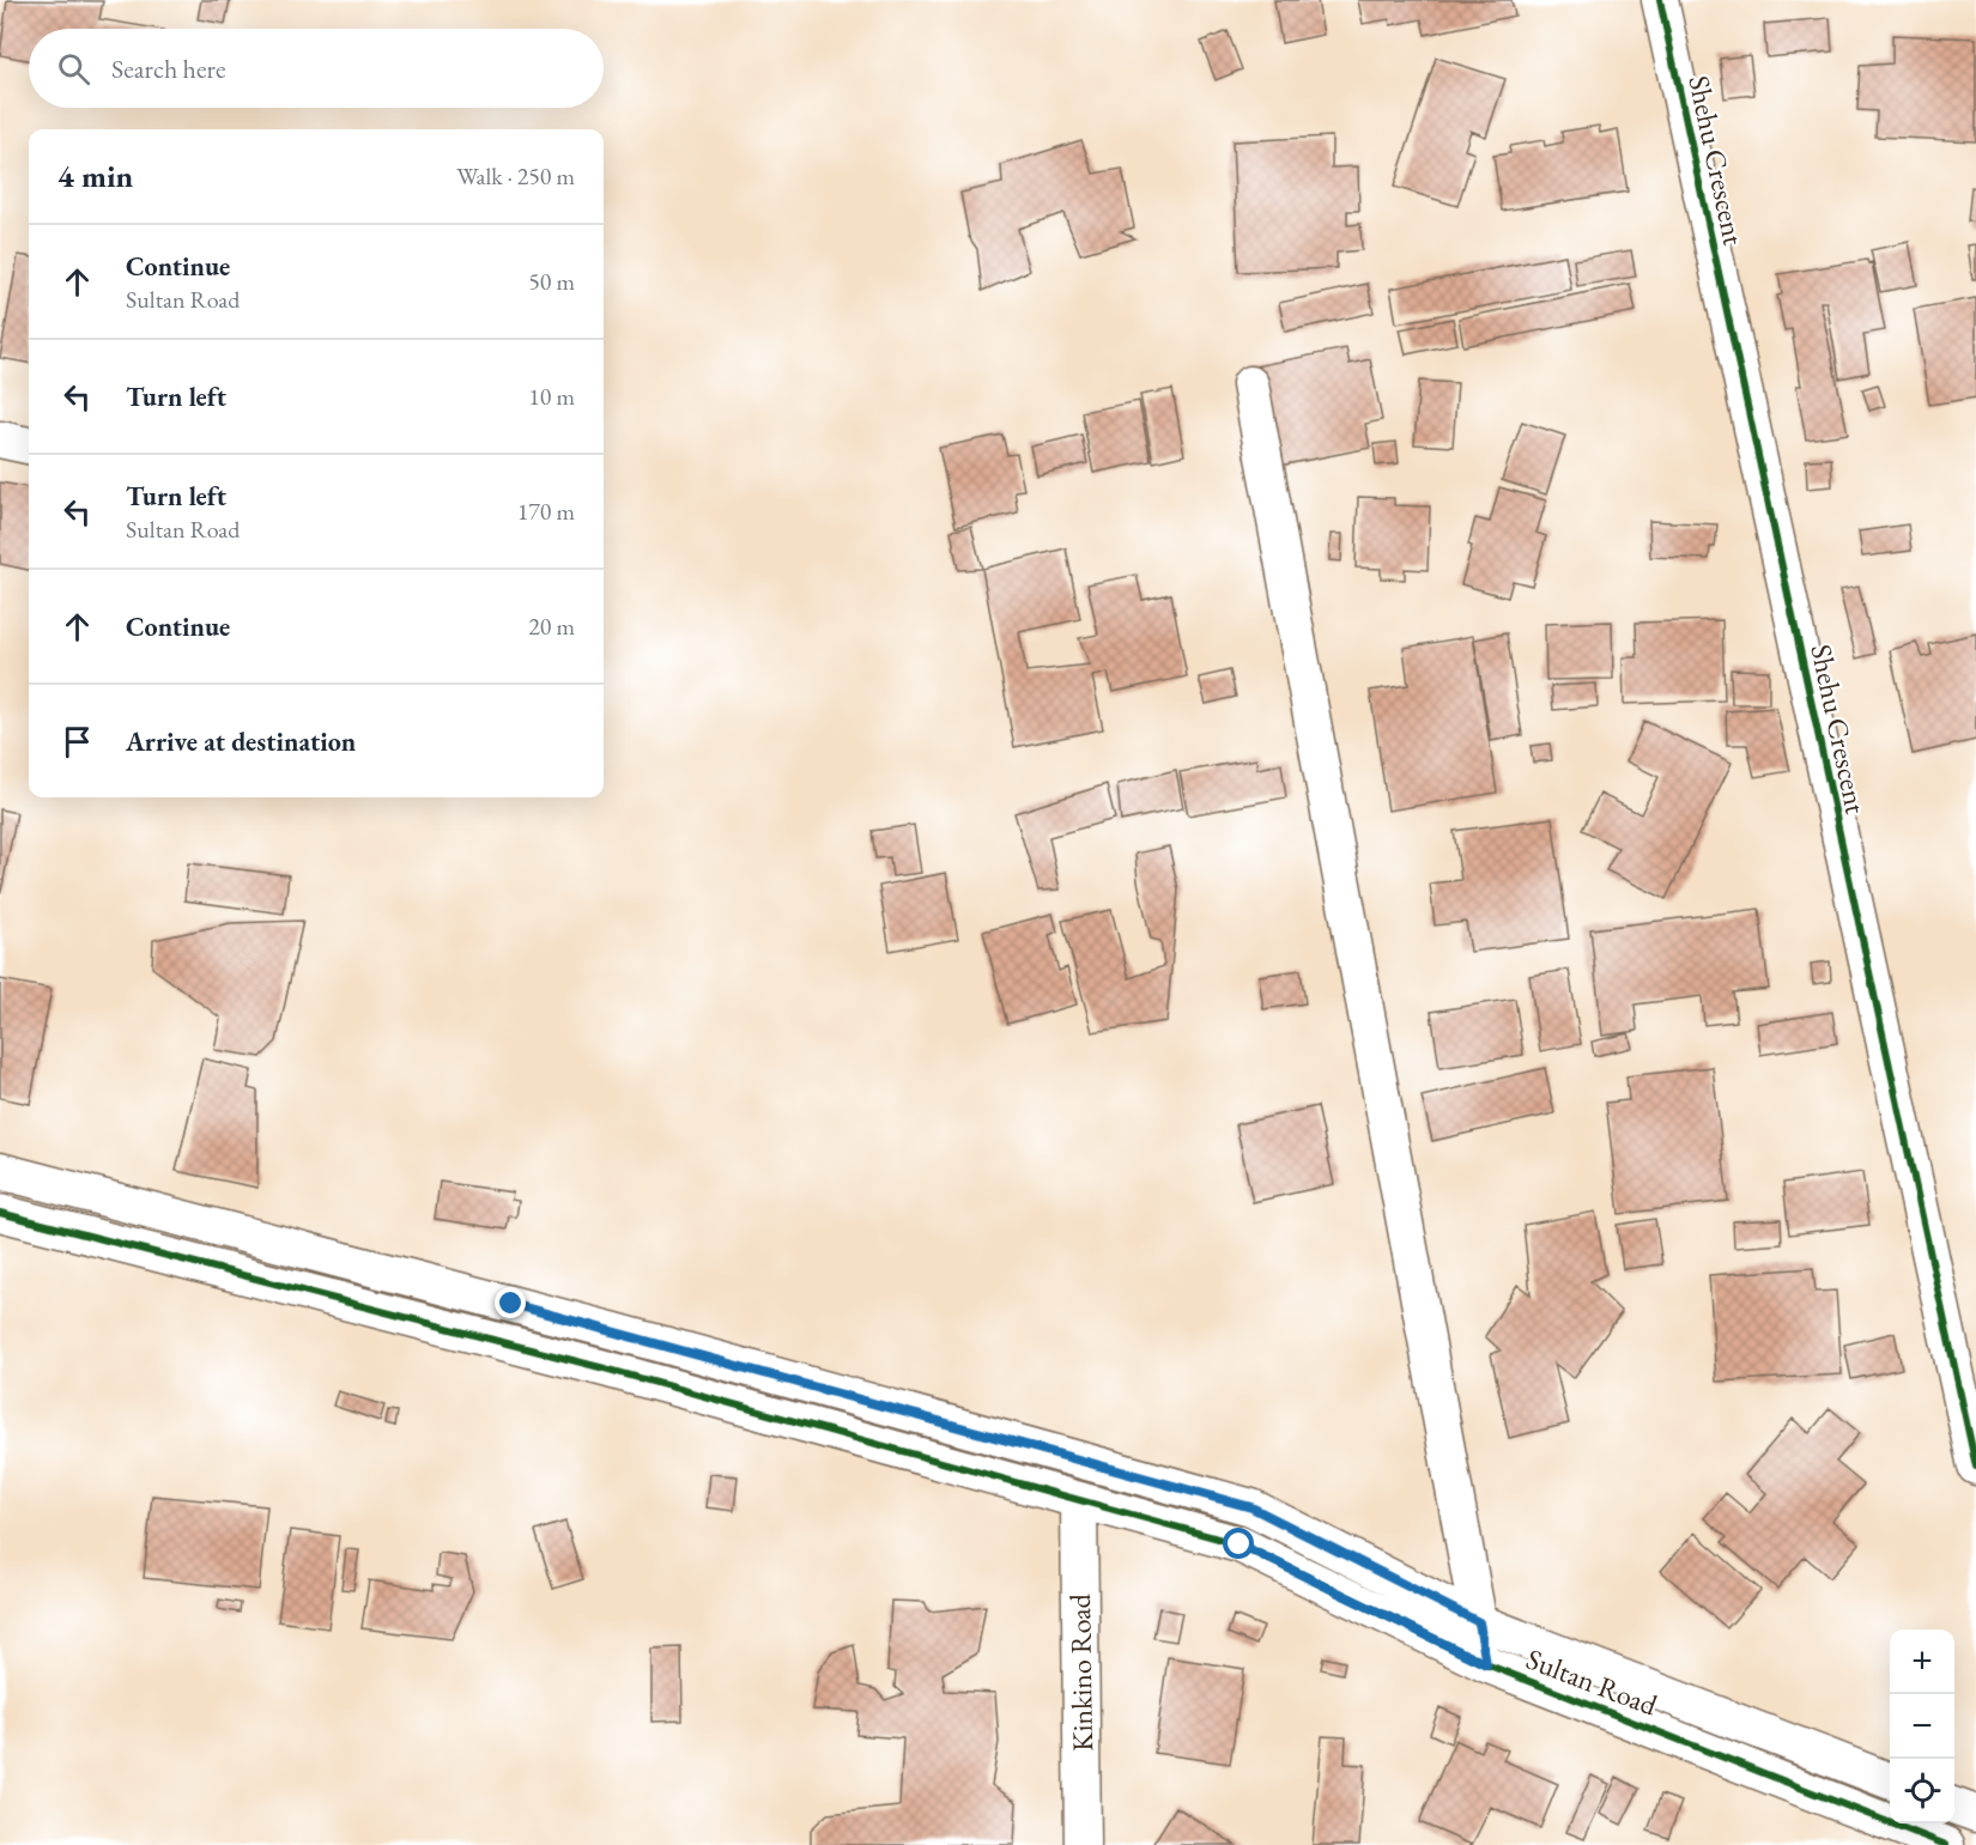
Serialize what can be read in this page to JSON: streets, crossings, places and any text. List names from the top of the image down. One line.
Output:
{"streets":{"street":["Shehu Crescent","Kinkino Road","Sultan Road"]},"crossings":[["Kinkino Road","Sultan Road"]],"page":{"search":"Search here","heading":["4 min","Walk · 250 m"],"list":[["Continue","Sultan Road","50 m"],["Turn left","10 m"],["Turn left","Sultan Road","170 m"],["Continue","20 m"],"Arrive at destination"],"map_buttons":["+","−"]}}
